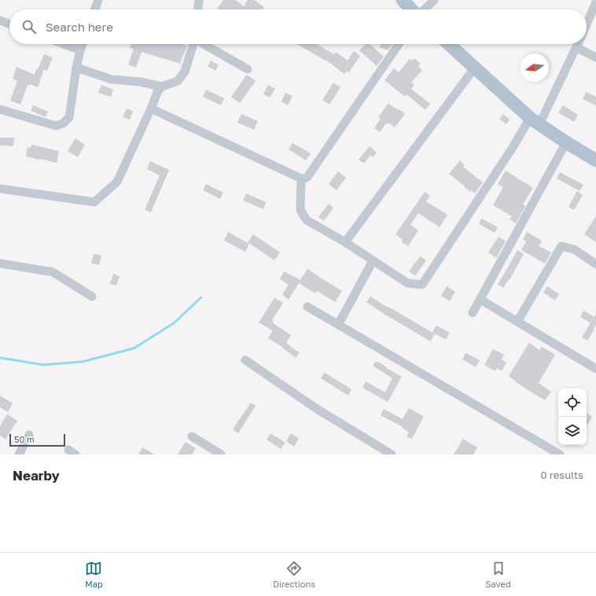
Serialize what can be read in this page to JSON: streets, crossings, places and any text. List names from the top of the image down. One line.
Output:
{"scale_bar":"50 m","north":"left","page":{"search":"Search here","scale":"50 m","heading":["Nearby","0 results"],"nav":["Map","Directions","Saved"]}}
